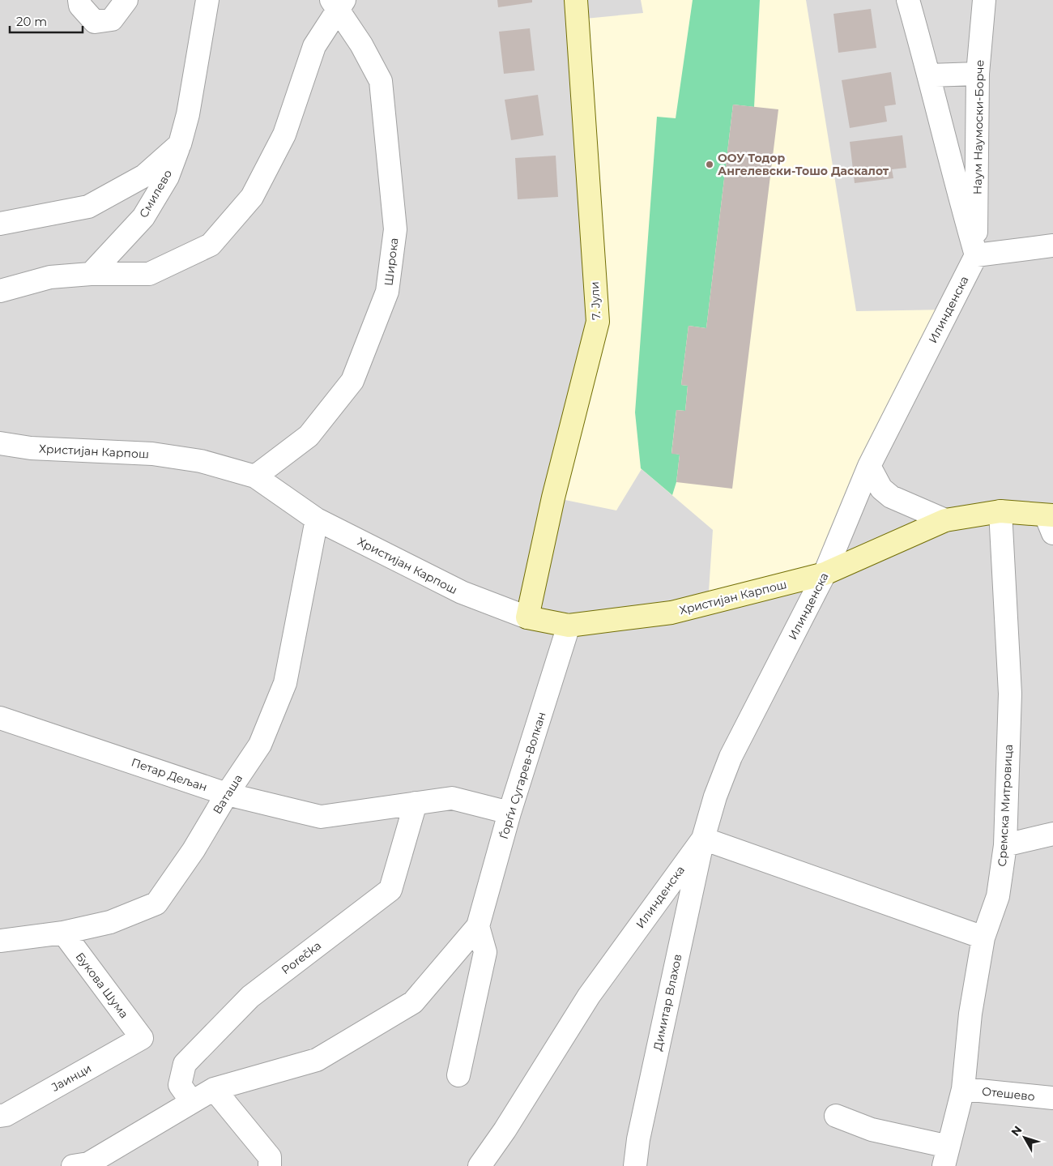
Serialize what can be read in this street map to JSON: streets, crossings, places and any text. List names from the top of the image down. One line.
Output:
{"streets":{"street":["Наум Наумоски-Борче","Смилево","Широка","7. Јули","Илинденска","Христијан Карпош","Петар Дељан","Ѓорѓи Сугарев-Волкан","Ваташа","Сремска Митровица","Porečka","Букова Шума","Димитар Влахов","Јаинци","Отешево"]},"crossings":[["Наум Наумоски-Борче","Илинденска"],["Широка","Христијан Карпош"],["7. Јули","Христијан Карпош"],["Илинденска","Христијан Карпош"],["Илинденска","Димитар Влахов"],["Христијан Карпош","Ѓорѓи Сугарев-Волкан"],["Христијан Карпош","Ваташа"],["Христијан Карпош","Сремска Митровица"],["Петар Дељан","Ѓорѓи Сугарев-Волкан"],["Петар Дељан","Ваташа"],["Петар Дељан","Porečka"],["Ѓорѓи Сугарев-Волкан","Porečka"],["Ваташа","Букова Шума"],["Сремска Митровица","Отешево"],["Букова Шума","Јаинци"]],"places":["ООУ Тодор Ангелевски-Тошо Даскалот"],"scale_bar":"20 m","north":"top left"}
